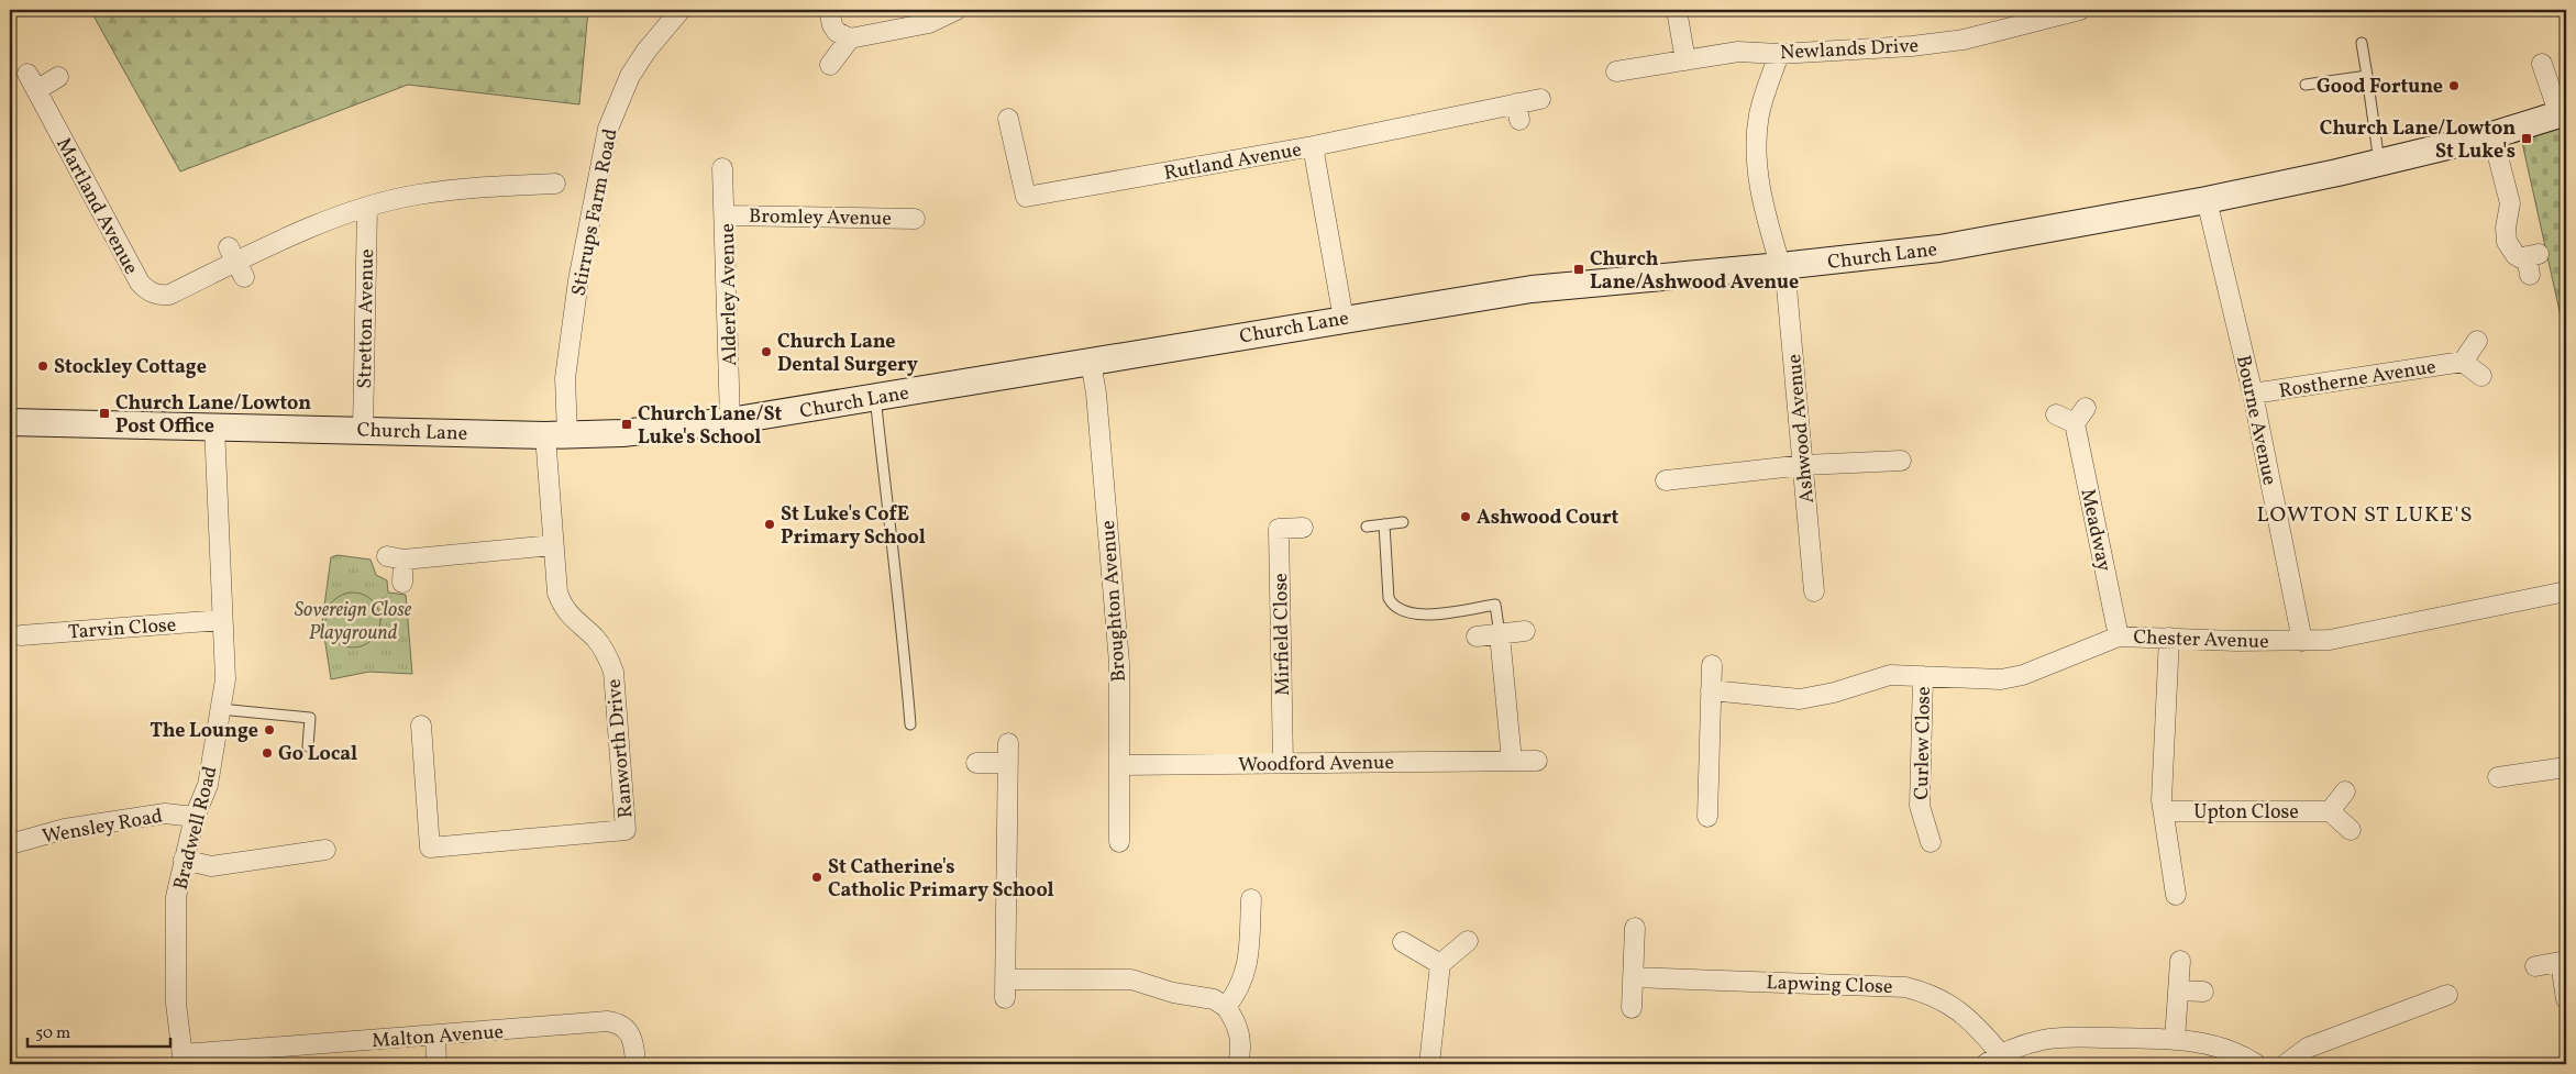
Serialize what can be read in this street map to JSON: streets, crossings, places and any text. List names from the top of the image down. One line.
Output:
{"streets":{"main road":["Church Lane"],"street":["Newlands Drive","Rutland Avenue","Martland Avenue","Stirrups Farm Road","Bromley Avenue","Alderley Avenue","Stretton Avenue","Rostherne Avenue","Bourne Avenue","Ashwood Avenue","Meadway","Broughton Avenue","Tarvin Close","Mirfield Close","Chester Avenue","Curlew Close","Ranworth Drive","Woodford Avenue","Upton Close","Wensley Road","Bradwell Road","Lapwing Close","Malton Avenue"]},"crossings":[["Newlands Drive","Ashwood Avenue"],["Martland Avenue","Stretton Avenue"],["Stirrups Farm Road","Church Lane"],["Stirrups Farm Road","Ranworth Drive"],["Bromley Avenue","Alderley Avenue"],["Church Lane","Alderley Avenue"],["Church Lane","Stretton Avenue"],["Church Lane","Bourne Avenue"],["Church Lane","Ashwood Avenue"],["Church Lane","Broughton Avenue"],["Church Lane","Ranworth Drive"],["Church Lane","Bradwell Road"],["Rostherne Avenue","Bourne Avenue"],["Bourne Avenue","Chester Avenue"],["Meadway","Chester Avenue"],["Broughton Avenue","Woodford Avenue"],["Tarvin Close","Bradwell Road"],["Mirfield Close","Woodford Avenue"],["Chester Avenue","Curlew Close"],["Wensley Road","Bradwell Road"],["Bradwell Road","Malton Avenue"]],"districts":["LOWTON ST LUKE'S"],"parks":["Sovereign Close Playground"],"places":{"other":["Good Fortune","Church Lane Dental Surgery","Stockley Cottage","Ashwood Court","St Luke's CofE Primary School","The Lounge","Go Local","St Catherine's Catholic Primary School"],"transit":["Church Lane/Lowton St Luke's","Church Lane/Ashwood Avenue","Church Lane/Lowton Post Office","Church Lane/St Luke's School"]},"scale_bar":"50 m"}
